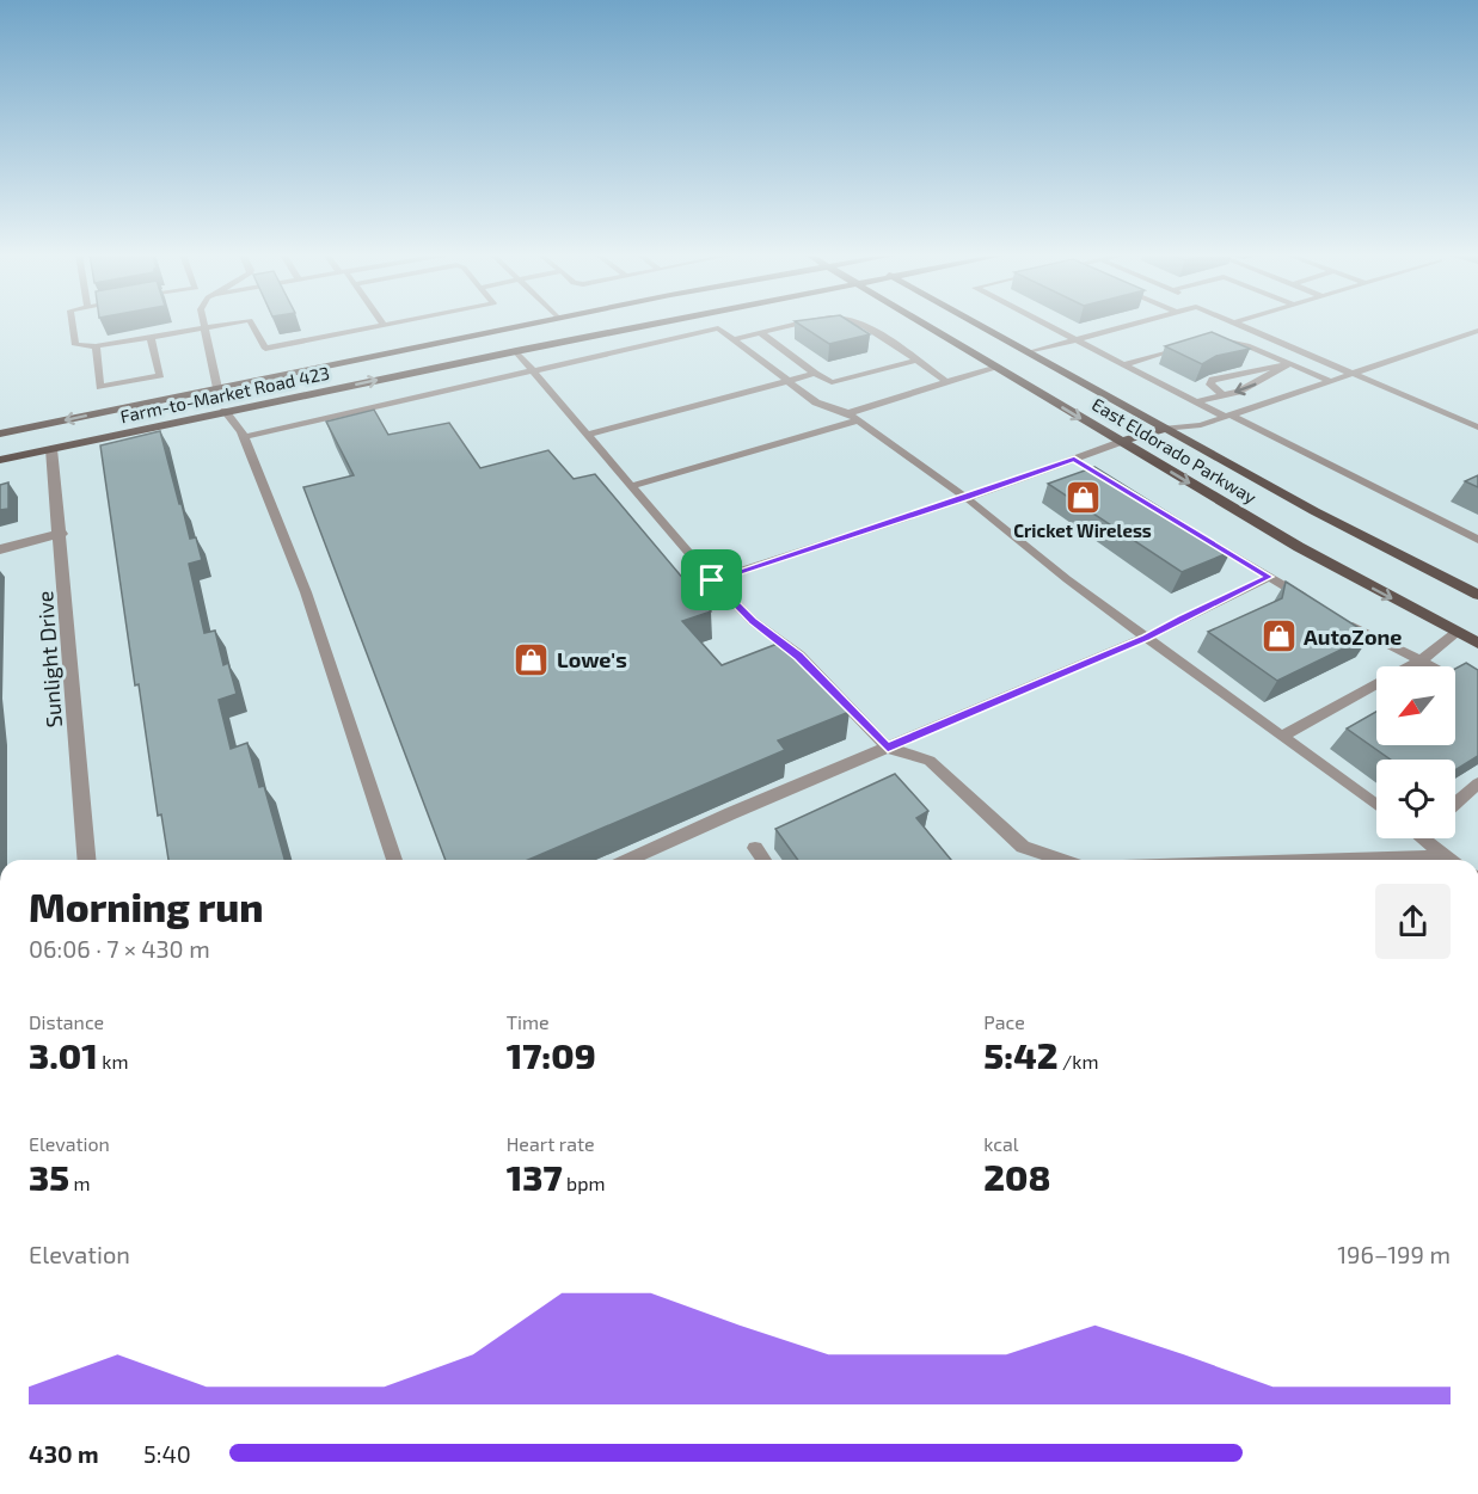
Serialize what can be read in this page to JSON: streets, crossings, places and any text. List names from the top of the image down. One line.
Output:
{"streets":{"main road":["Farm-to-Market Road 423","East Eldorado Parkway"],"street":["Sunlight Drive"]},"crossings":[["Farm-to-Market Road 423","Sunlight Drive"]],"places":{"shop":["Cricket Wireless","AutoZone","Lowe's"]},"north":"bottom left","page":{"heading":["Morning run","06:06 · 7 × 430 m"],"stats":[["Distance","3.01 km"],["Time","17:09"],["Pace","5:42 /km"],["Elevation","35 m"],["Heart rate","137 bpm"],["kcal","208"]],"chart":["Elevation","196–199 m"],"list":[{"name":"430 m","note":"5:40"}]}}
